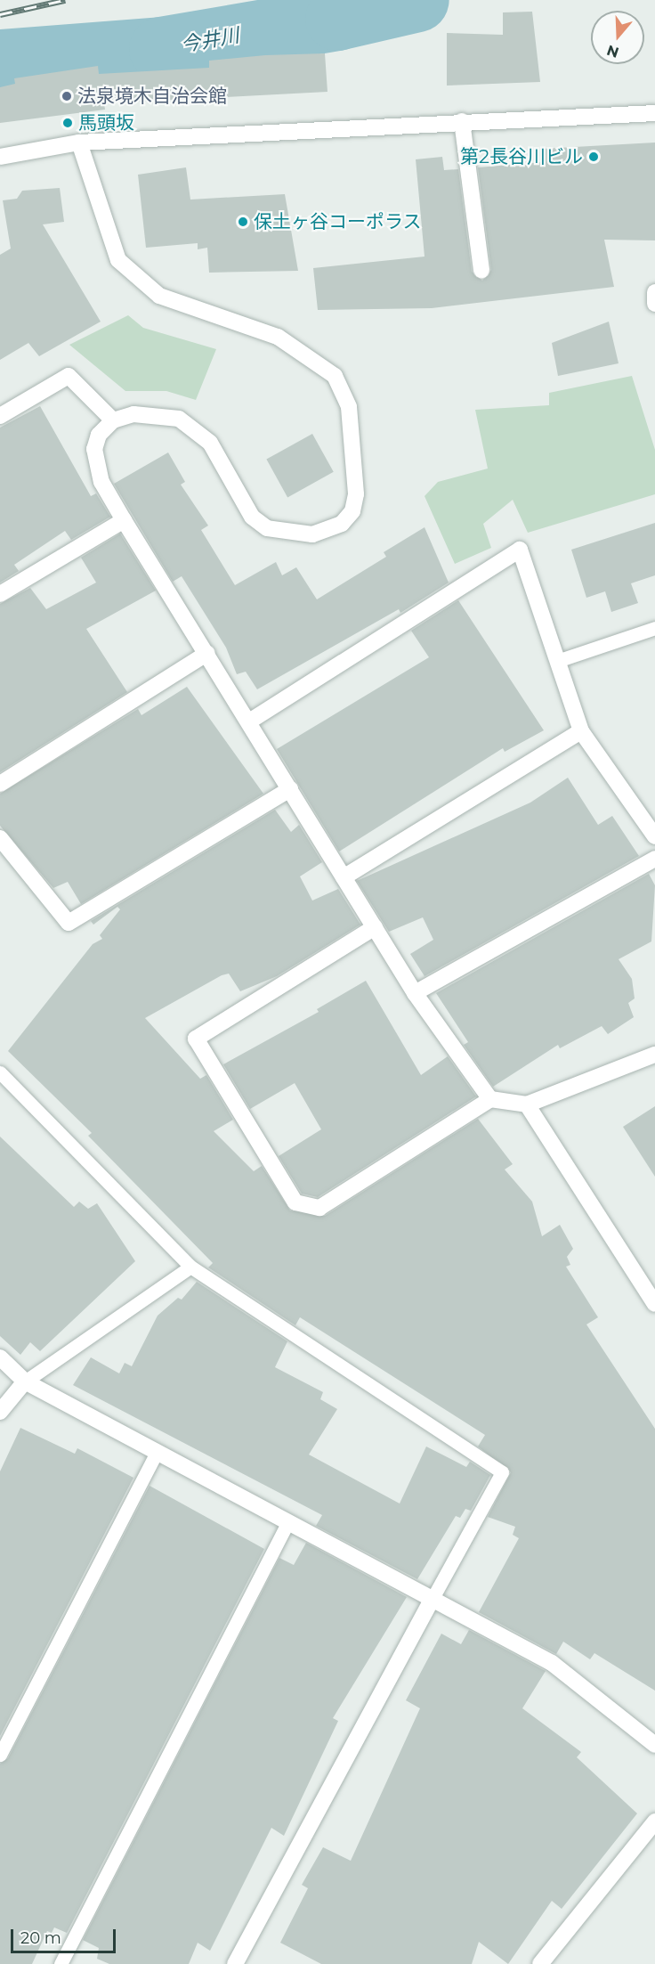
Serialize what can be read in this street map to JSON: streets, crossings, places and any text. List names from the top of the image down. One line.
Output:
{"water":["今井川"],"places":["法泉境木自治会館","馬頭坂","第2長谷川ビル","保土ヶ谷コーポラス"],"scale_bar":"20 m","north":"bottom"}
